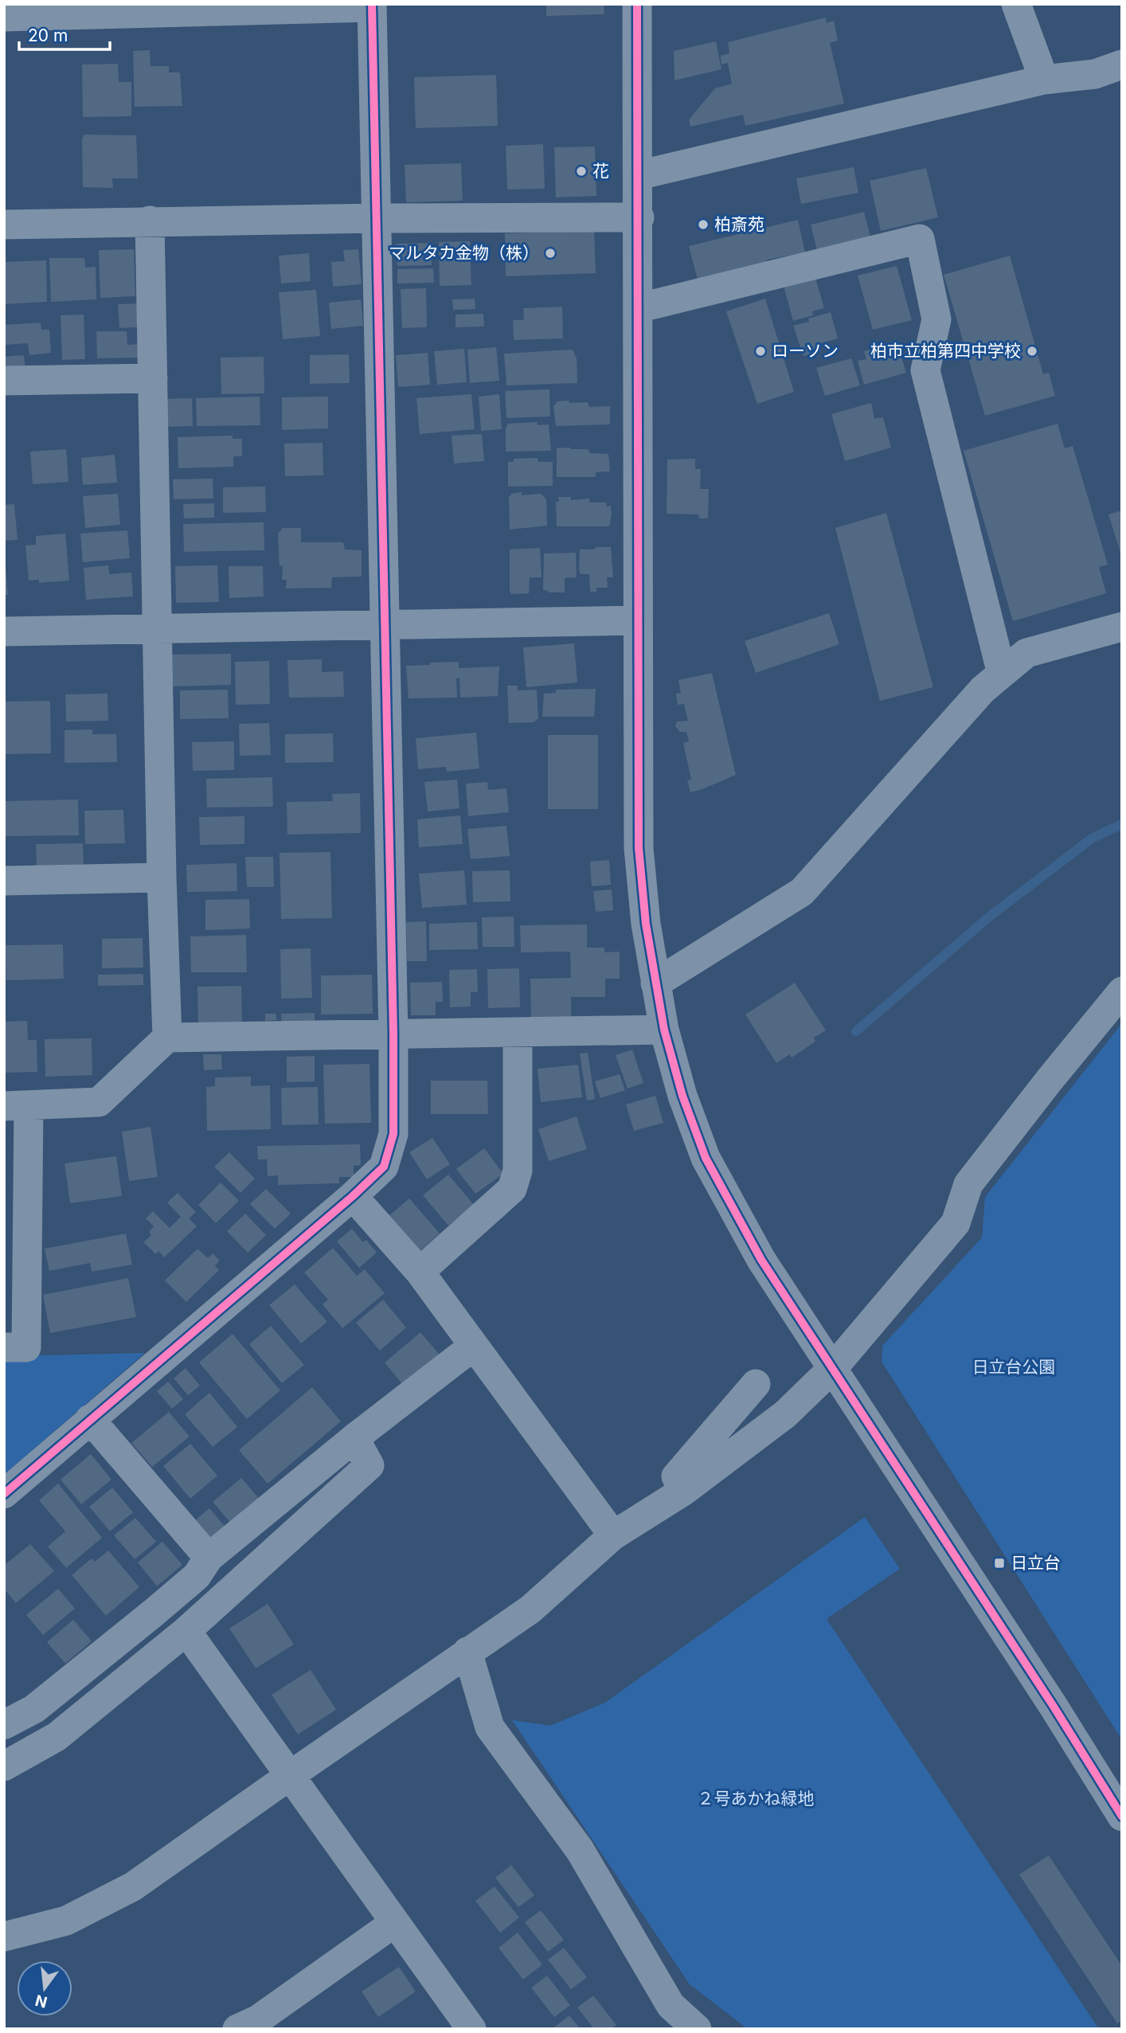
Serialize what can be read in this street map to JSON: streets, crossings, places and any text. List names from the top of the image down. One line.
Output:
{"parks":["日立台公園","２号あかね緑地"],"places":{"other":["花","柏斎苑","マルタカ金物（株）","ローソン","柏市立柏第四中学校"],"transit":["日立台"]},"scale_bar":"20 m","north":"bottom"}
